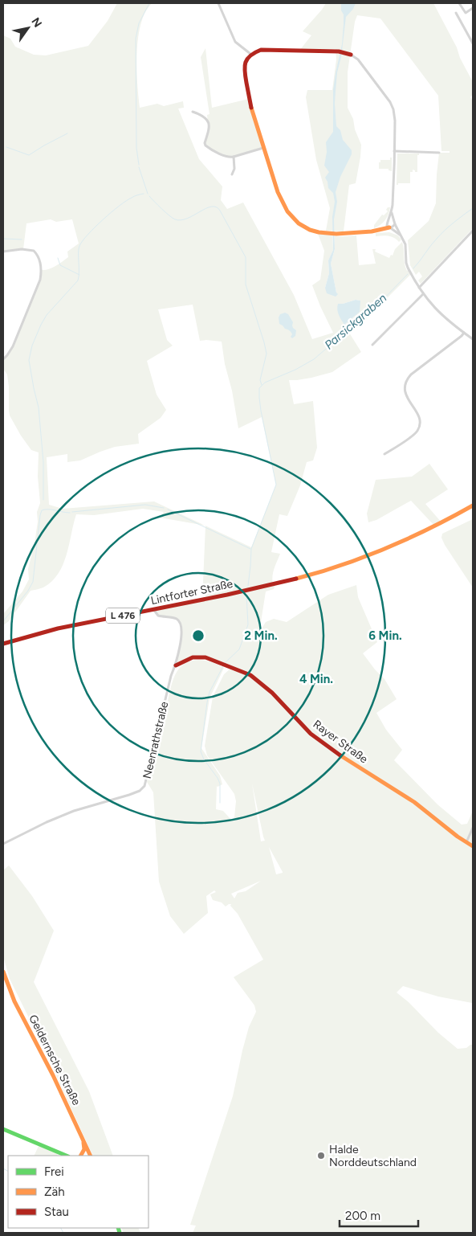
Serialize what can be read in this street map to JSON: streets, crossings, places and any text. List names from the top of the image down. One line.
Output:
{"streets":{"street":["Lintforter Straße","L 476","Neenrathstraße","Rayer Straße","Geldernsche Straße"]},"crossings":[["Lintforter Straße","Neenrathstraße"],["Neenrathstraße","Rayer Straße"]],"water":["Parsickgraben"],"places":["Halde Norddeutschland"],"legend":["Frei","Zäh","Stau"],"scale_bar":"200 m","north":"top right","rings":["2 Min.","6 Min.","4 Min."]}
